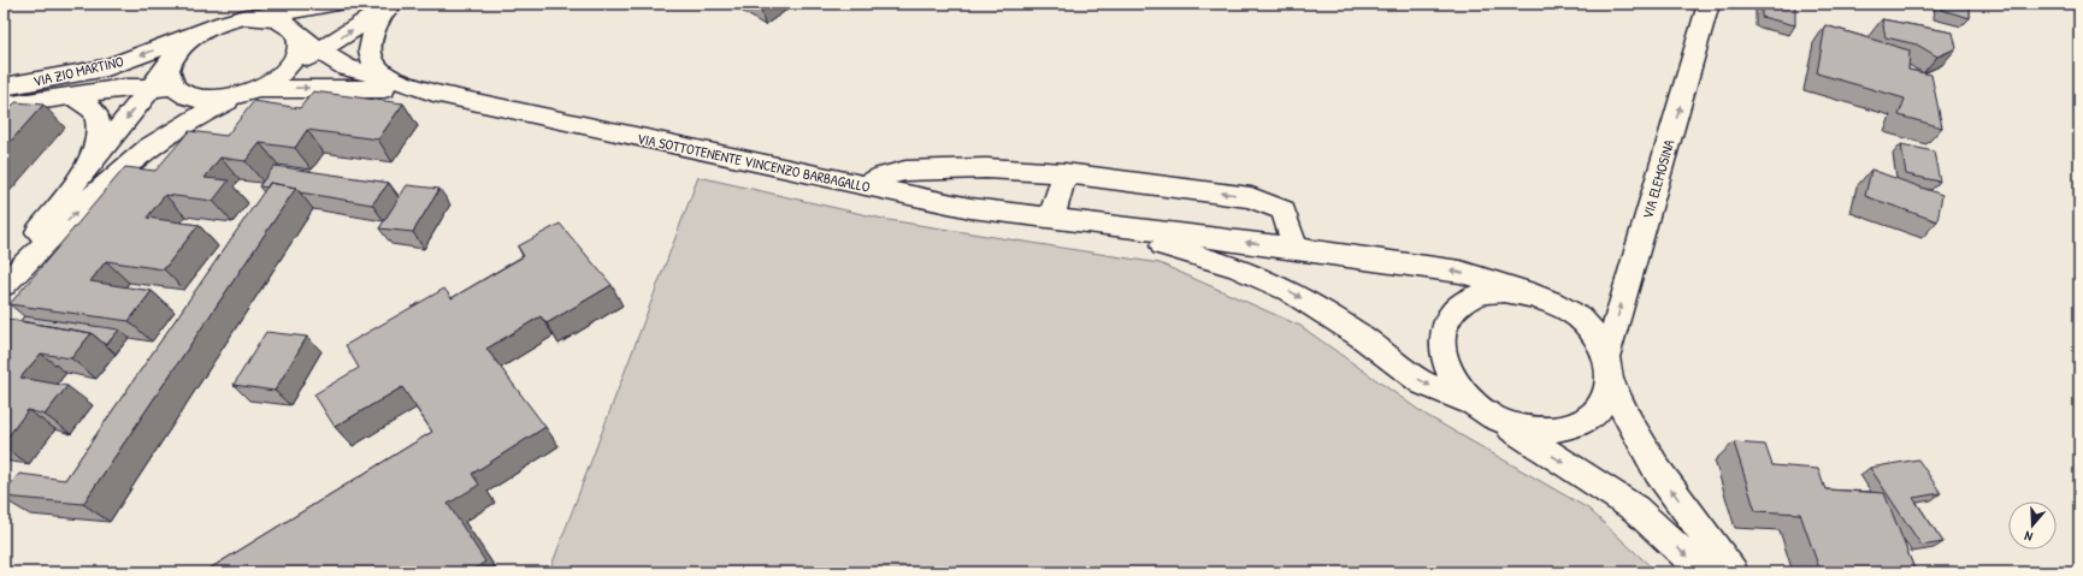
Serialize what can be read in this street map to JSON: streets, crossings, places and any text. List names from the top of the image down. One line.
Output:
{"streets":{"street":["VIA ZIO MARTINO","VIA SOTTOTENENTE VINCENZO BARBAGALLO","VIA ELEMOSINA"]},"one_way":["VIA ELEMOSINA"],"north":"bottom"}
